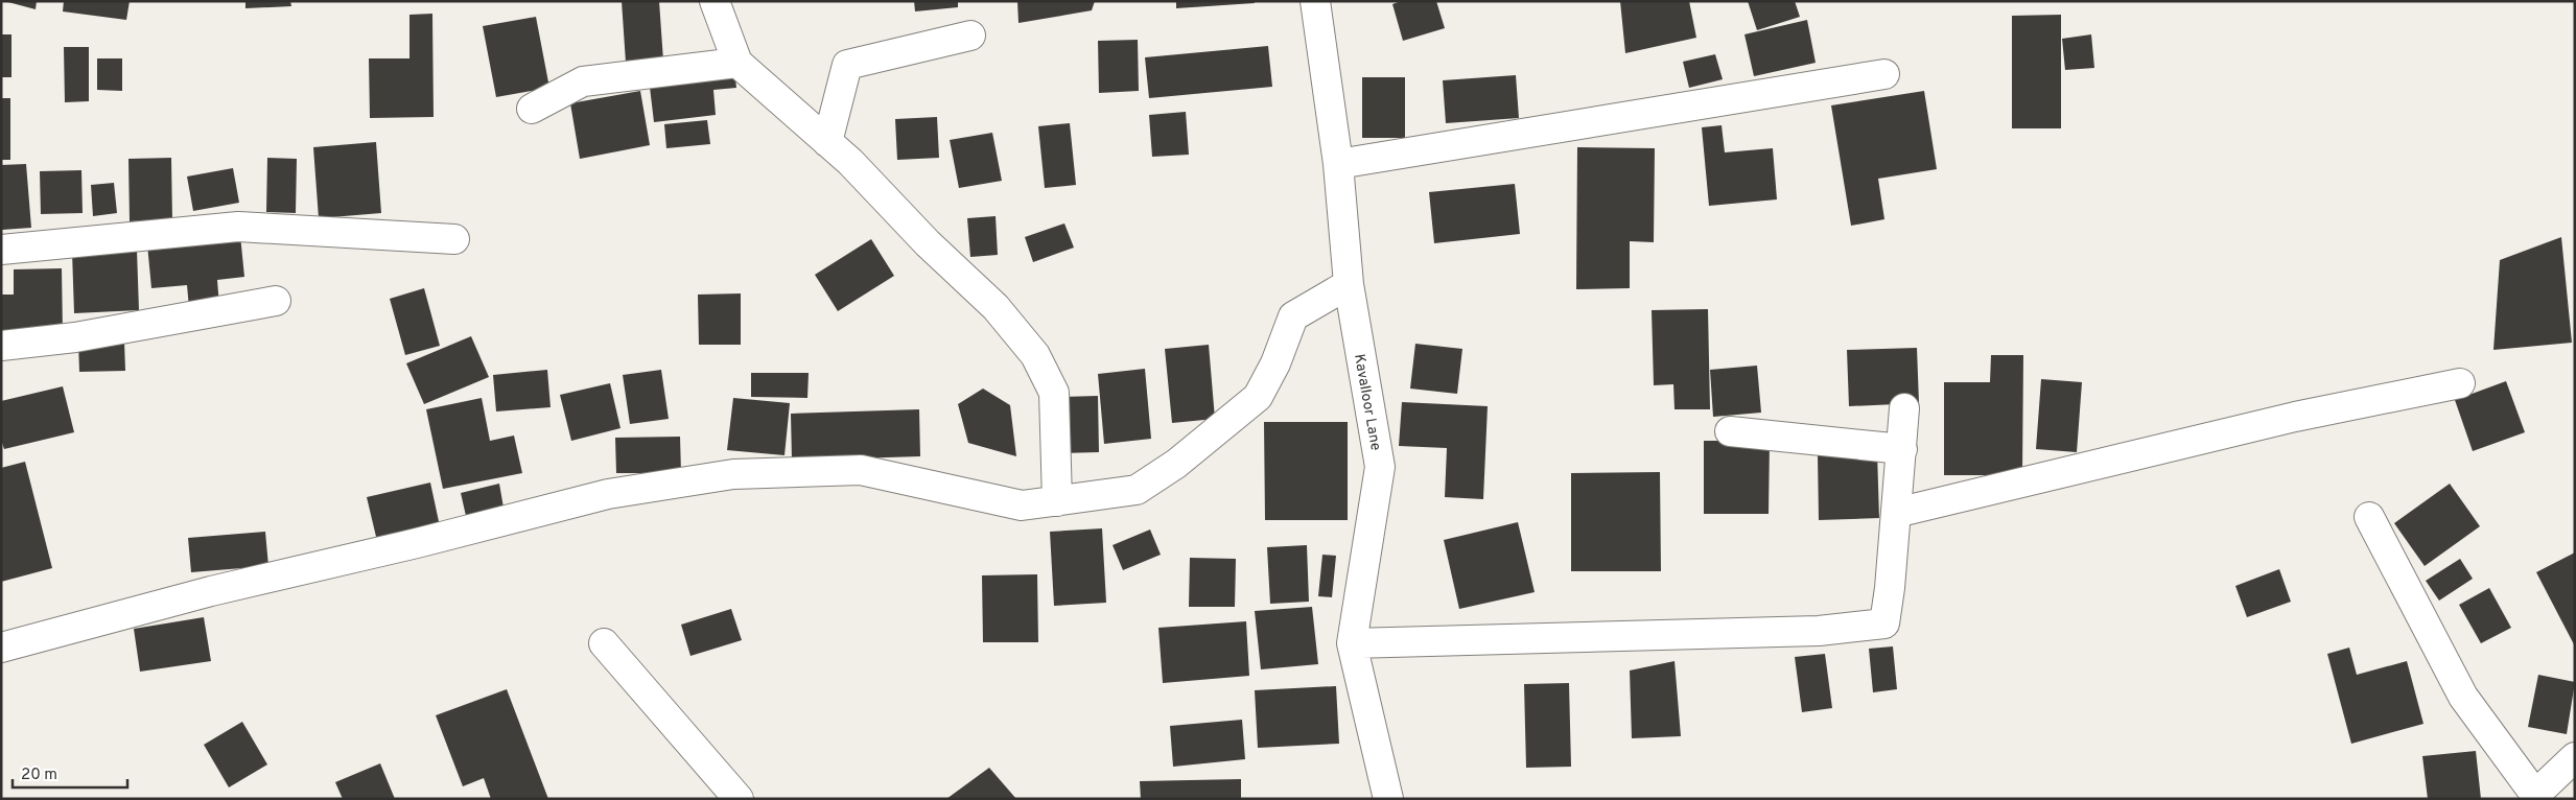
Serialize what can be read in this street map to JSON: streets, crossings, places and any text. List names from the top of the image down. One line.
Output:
{"streets":{"street":["Kavalloor Lane"]},"scale_bar":"20 m"}
